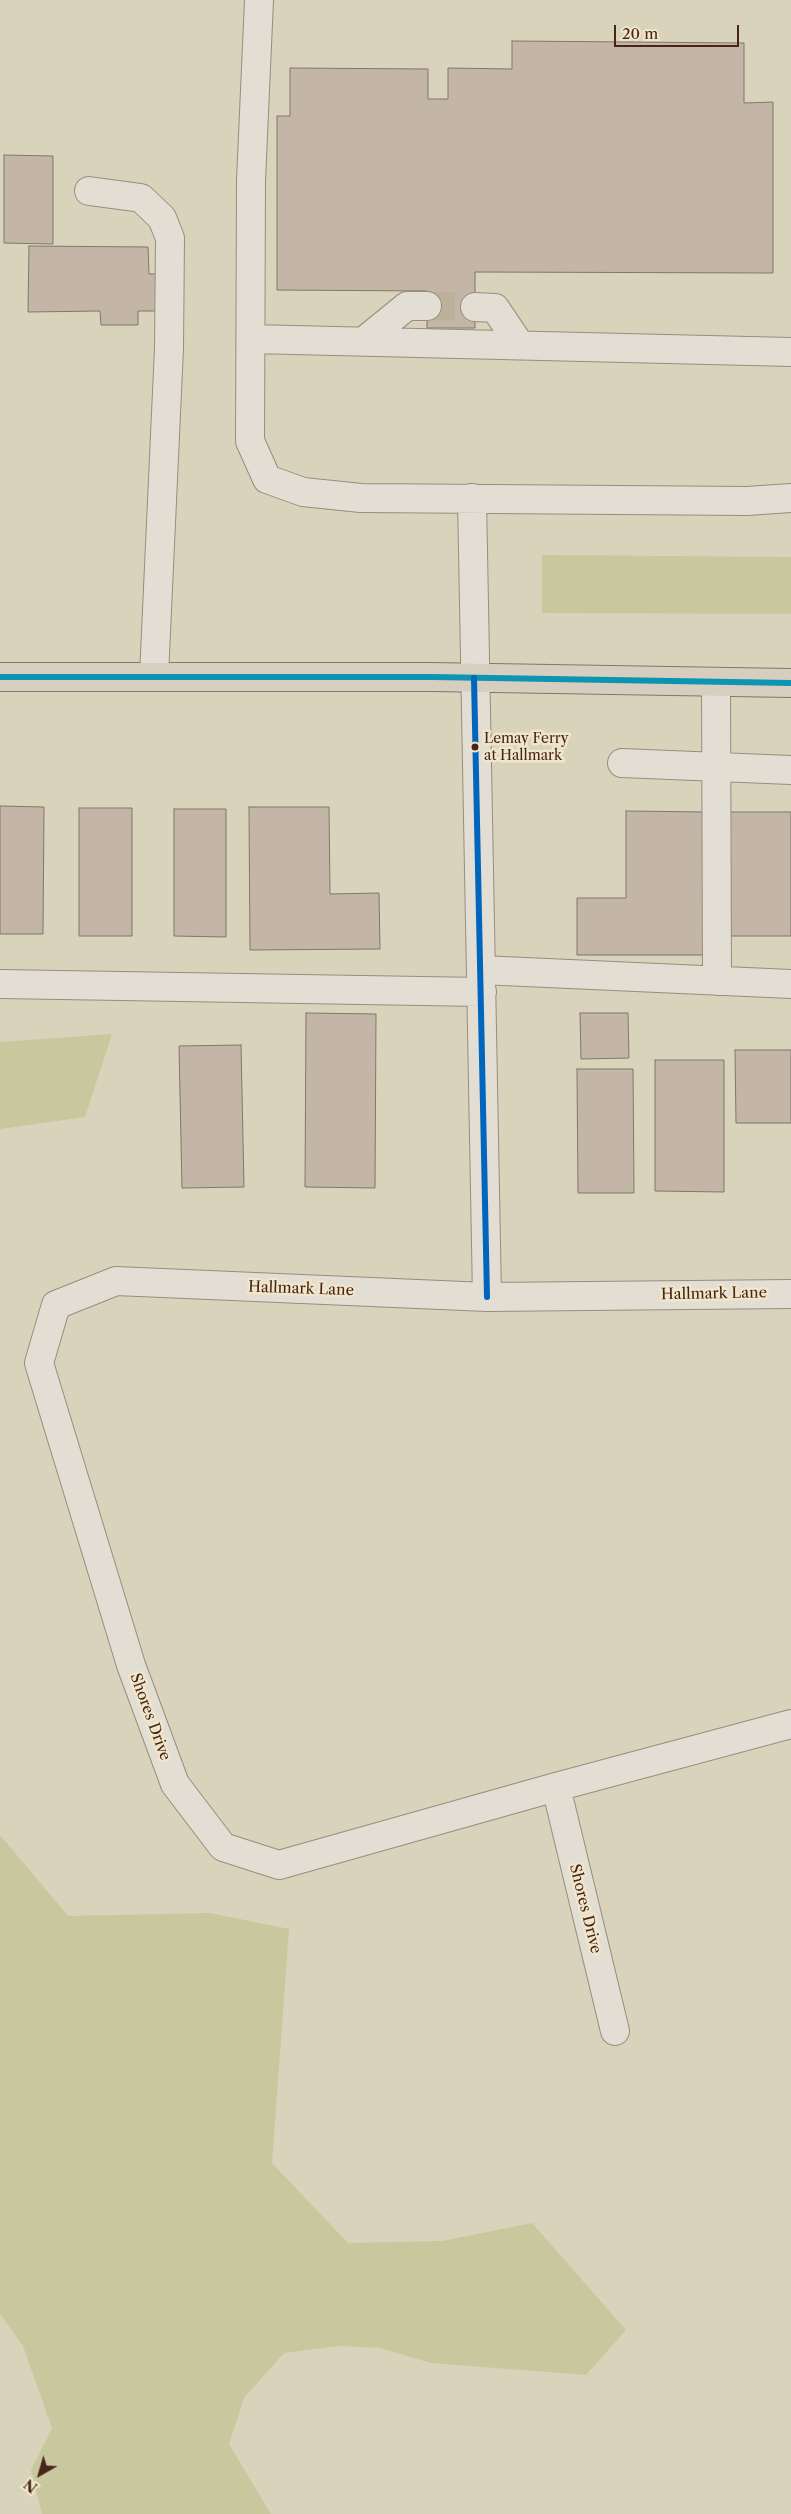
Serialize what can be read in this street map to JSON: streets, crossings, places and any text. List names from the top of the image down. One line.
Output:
{"streets":{"street":["Hallmark Lane","Shores Drive"]},"crossings":[["Hallmark Lane","Shores Drive"]],"places":["Lemay Ferry at Hallmark"],"lines":["transit line 20"],"scale_bar":"20 m","north":"bottom left"}
